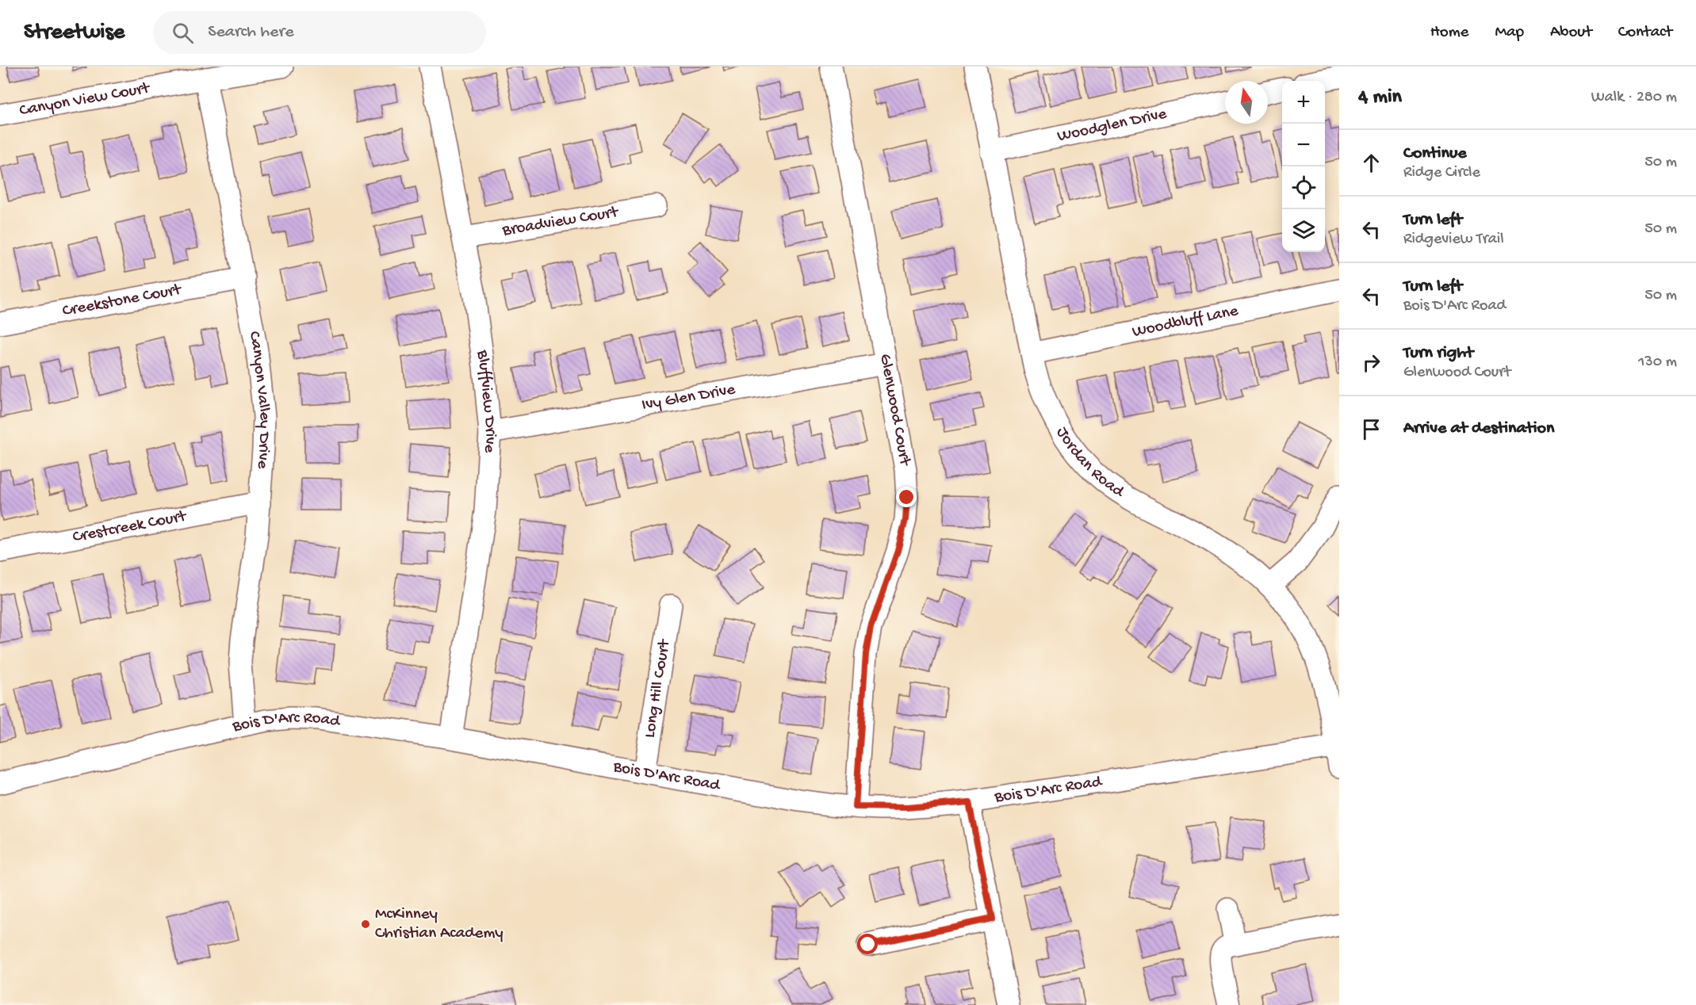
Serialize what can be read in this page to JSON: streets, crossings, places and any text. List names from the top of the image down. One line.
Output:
{"streets":{"street":["Canyon View Court","Woodglen Drive","Broadview Court","Creekstone Court","Woodbluff Lane","Ivy Glen Drive","Canyon Valley Drive","Bluffview Drive","Glenwood Court","Jordan Road","Crestcreek Court","Long Hill Court","Bois D'Arc Road"]},"crossings":[["Canyon View Court","Canyon Valley Drive"],["Woodglen Drive","Jordan Road"],["Broadview Court","Bluffview Drive"],["Creekstone Court","Canyon Valley Drive"],["Woodbluff Lane","Jordan Road"],["Ivy Glen Drive","Bluffview Drive"],["Ivy Glen Drive","Glenwood Court"],["Canyon Valley Drive","Crestcreek Court"],["Canyon Valley Drive","Bois D'Arc Road"],["Bluffview Drive","Bois D'Arc Road"],["Glenwood Court","Bois D'Arc Road"],["Jordan Road","Bois D'Arc Road"],["Long Hill Court","Bois D'Arc Road"]],"places":["McKinney Christian Academy"],"north":"top","page":{"header":"Streetwise","search":"Search here","nav":["Home","Map","About","Contact"],"heading":["4 min","Walk · 280 m"],"map_buttons":["+","−"],"list":[["Continue","Ridge Circle","50 m"],["Turn left","Ridgeview Trail","50 m"],["Turn left","Bois D'Arc Road","50 m"],["Turn right","Glenwood Court","130 m"],"Arrive at destination"]}}
